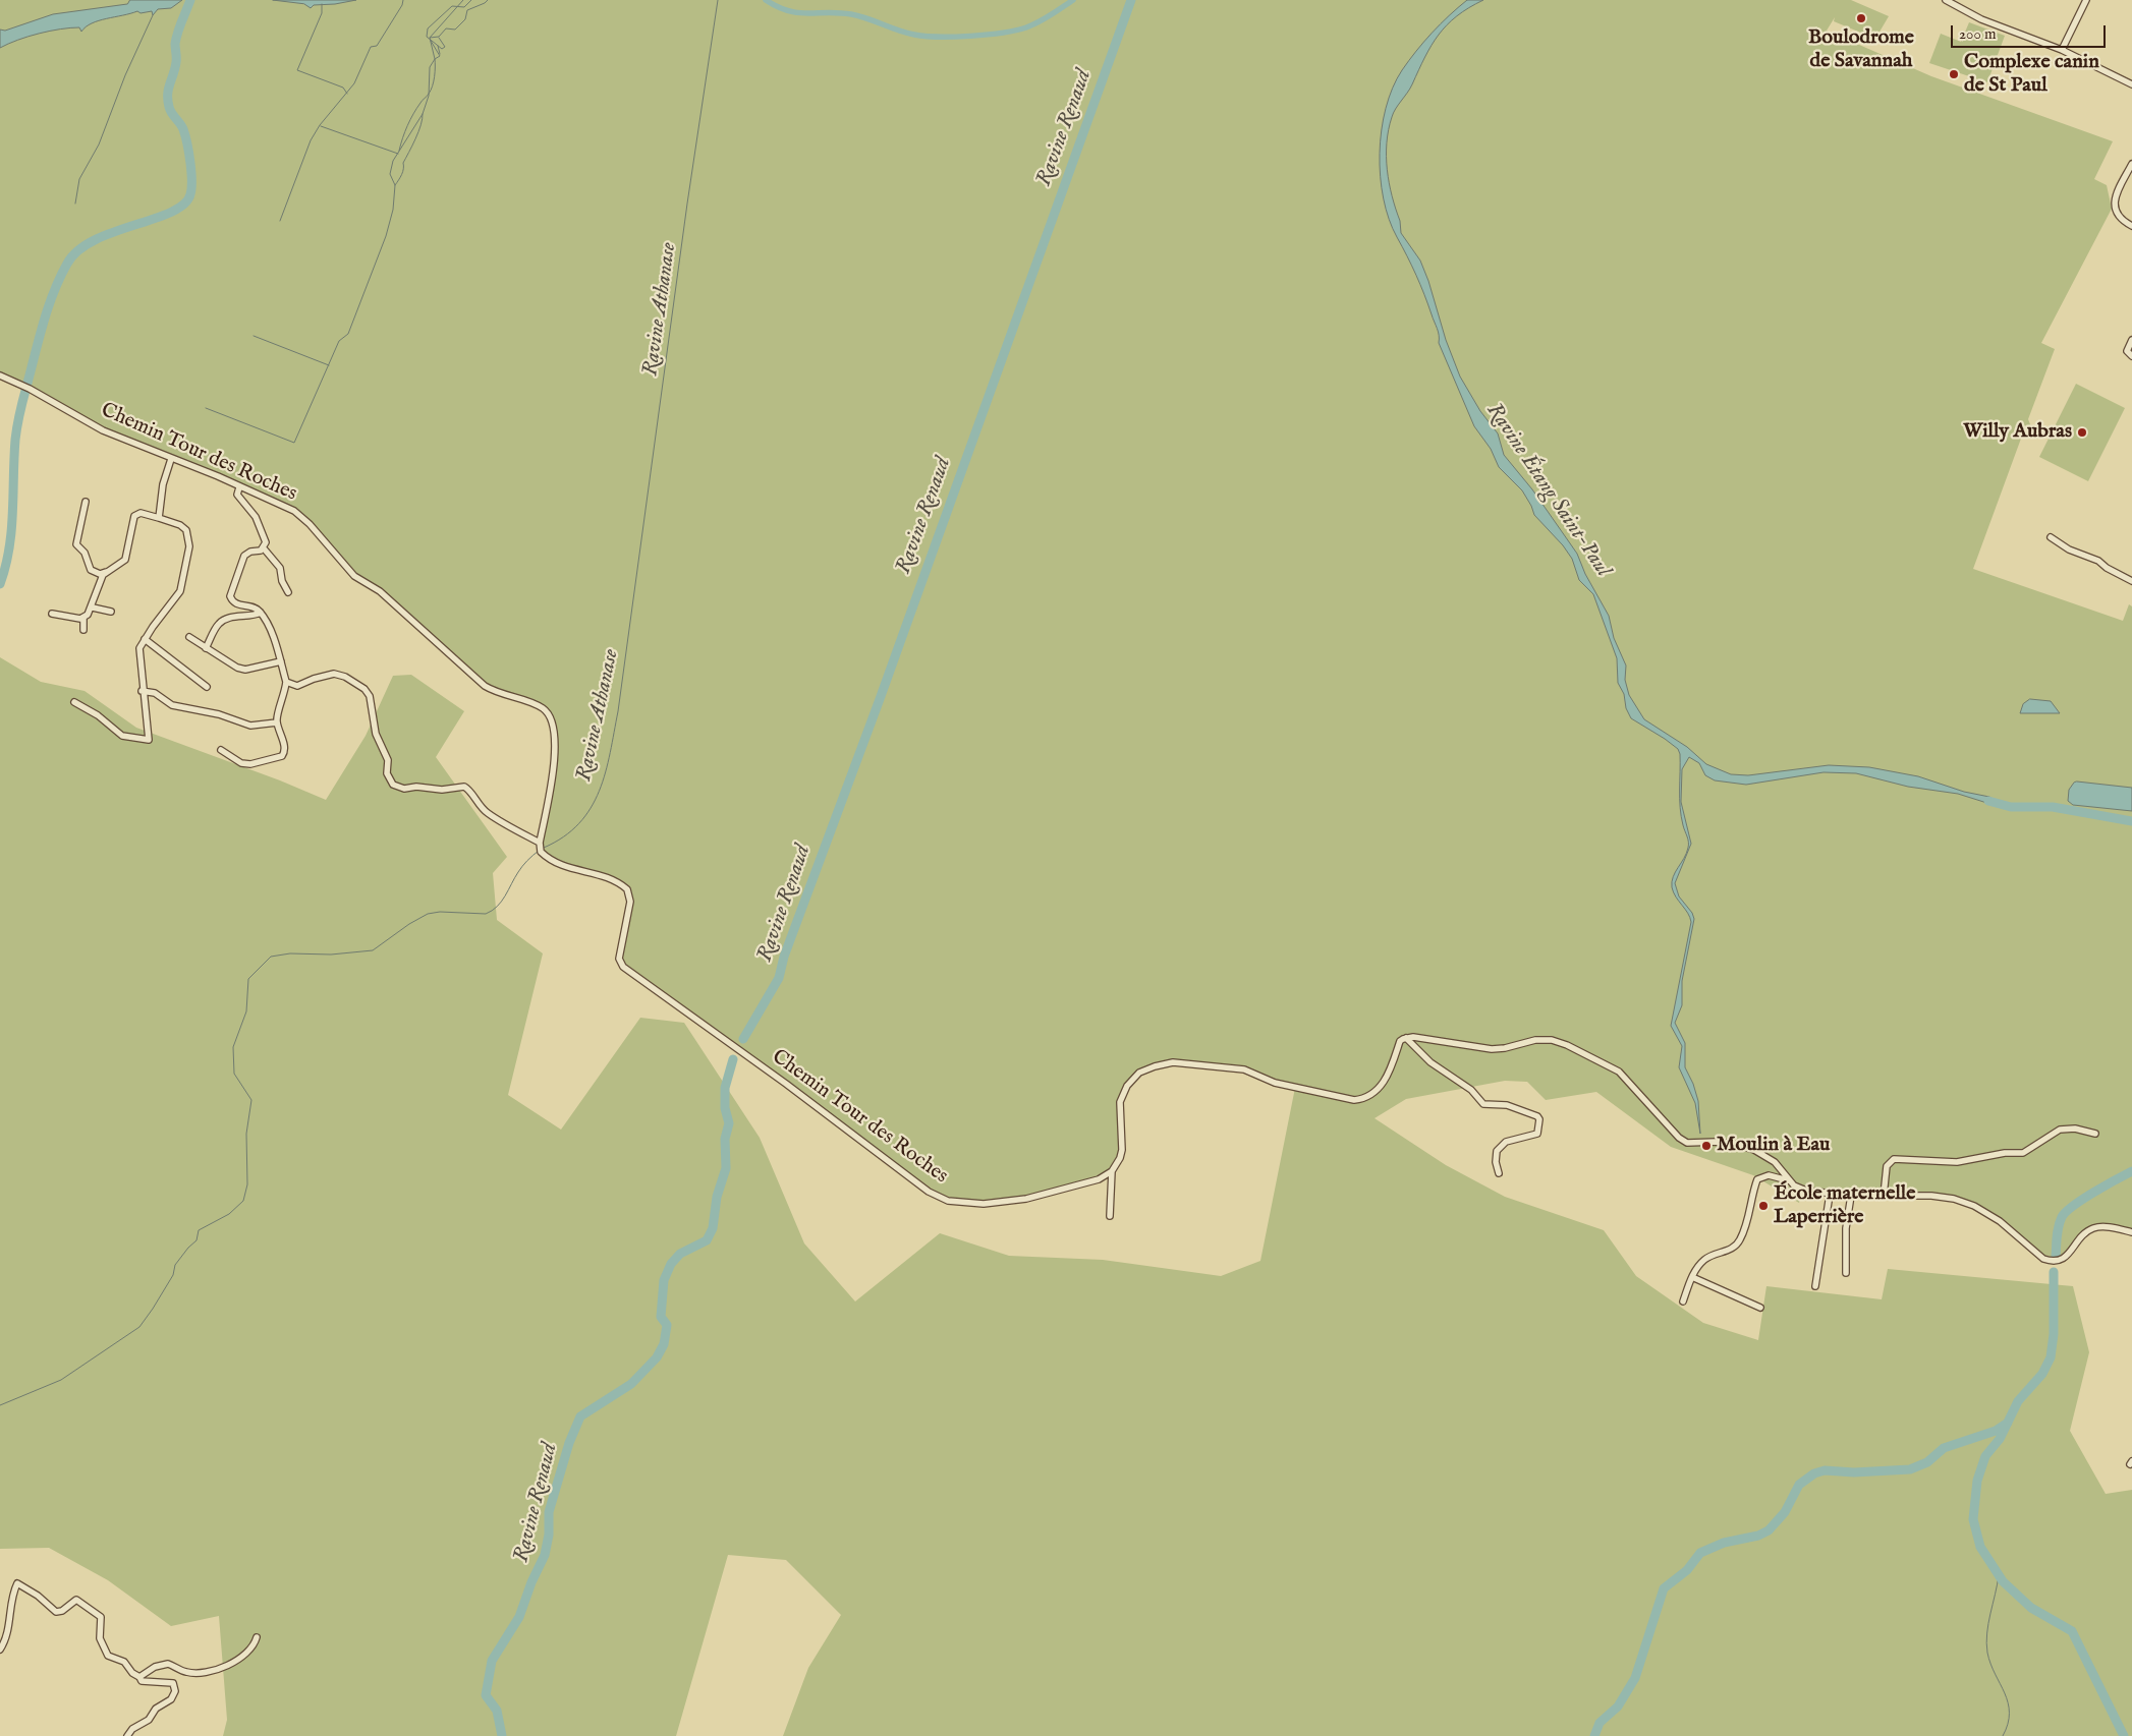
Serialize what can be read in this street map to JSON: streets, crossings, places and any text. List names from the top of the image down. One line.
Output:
{"streets":{"street":["Chemin Tour des Roches"]},"water":["Ravine Renaud","Ravine Athanase","Ravine Étang Saint-Paul"],"places":["Boulodrome de Savannah","Complexe canin de St Paul","Willy Aubras","Moulin à Eau","École maternelle Laperrière"],"scale_bar":"200 m"}
